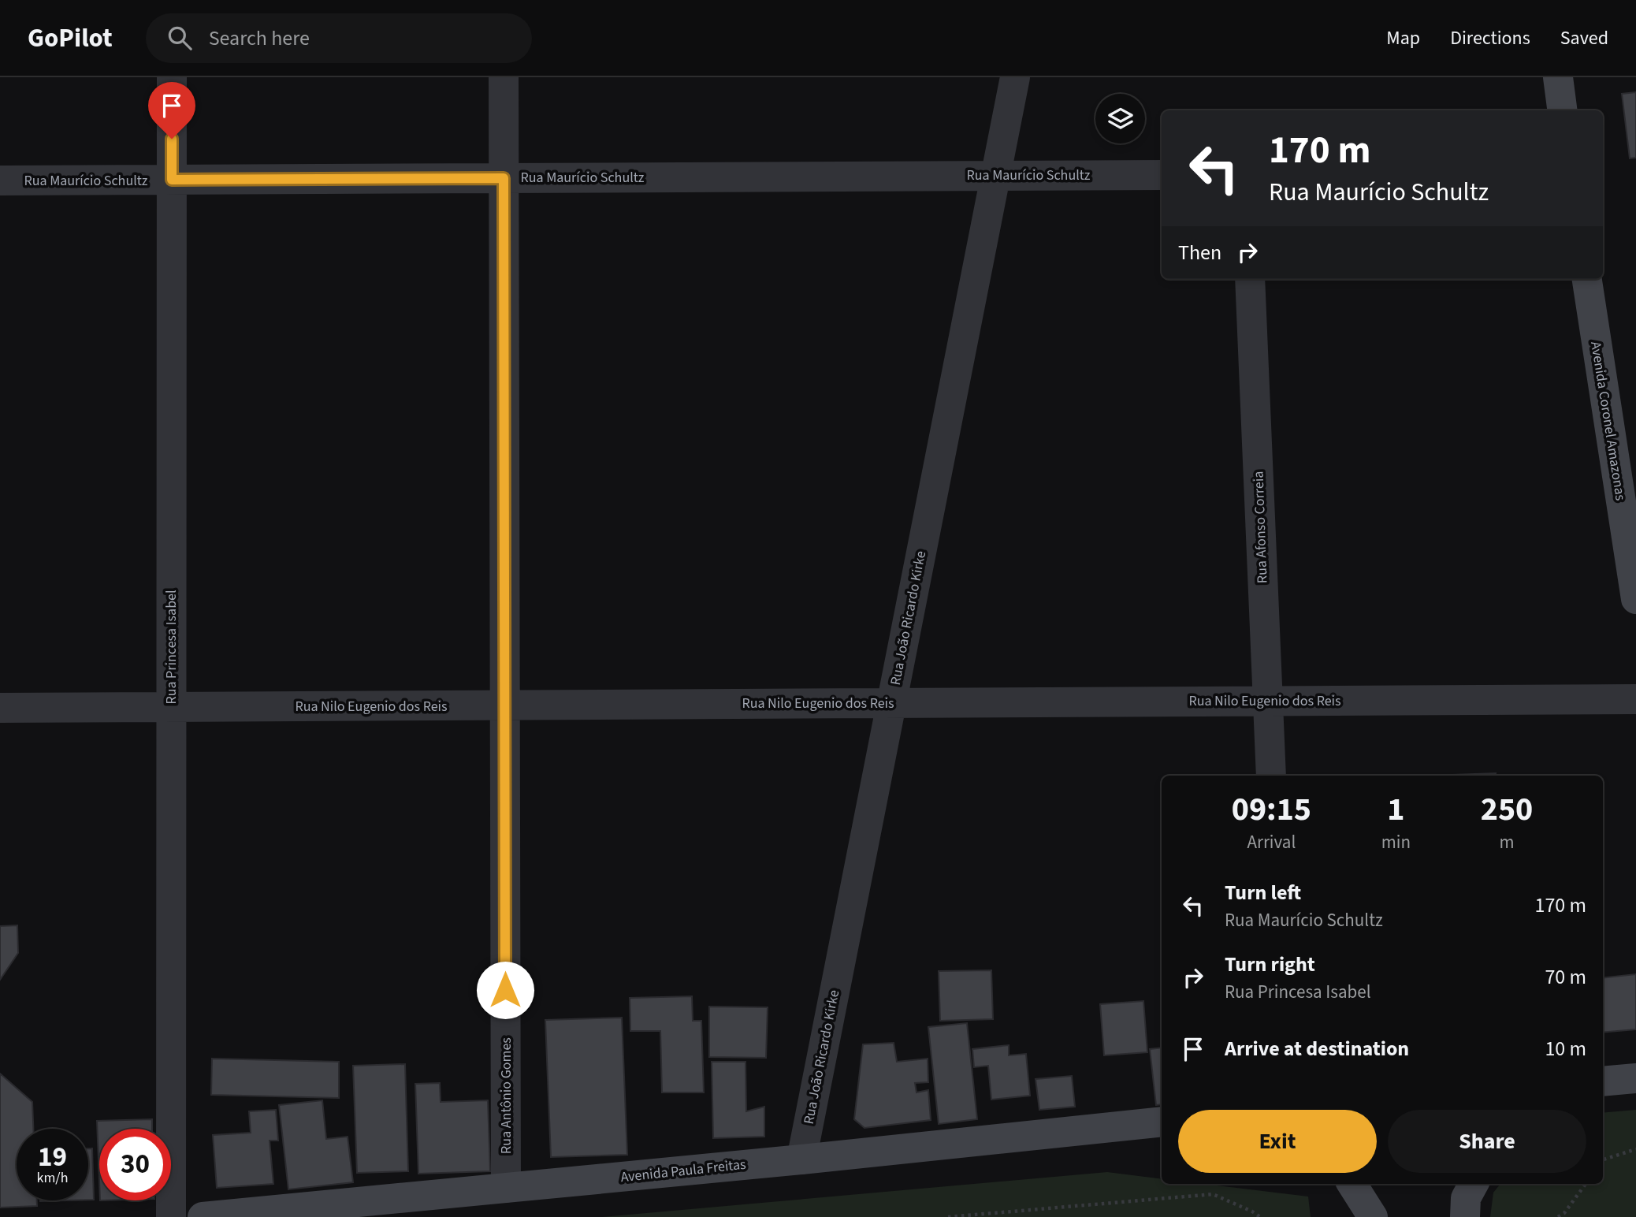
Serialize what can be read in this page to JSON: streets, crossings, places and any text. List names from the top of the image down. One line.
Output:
{"streets":{"main road":["Avenida Coronel Amazonas","Avenida Paula Freitas"],"street":["Rua Maurício Schultz","Rua Afonso Correia","Rua João Ricardo Kirke","Rua Princesa Isabel","Rua Nilo Eugenio dos Reis","Rua Antônio Gomes"]},"crossings":[["Rua Maurício Schultz","Rua João Ricardo Kirke"],["Rua Maurício Schultz","Rua Princesa Isabel"],["Rua Maurício Schultz","Rua Antônio Gomes"],["Rua Afonso Correia","Rua Nilo Eugenio dos Reis"],["Rua João Ricardo Kirke","Rua Nilo Eugenio dos Reis"],["Rua João Ricardo Kirke","Avenida Paula Freitas"],["Rua Princesa Isabel","Rua Nilo Eugenio dos Reis"],["Rua Nilo Eugenio dos Reis","Rua Antônio Gomes"],["Rua Antônio Gomes","Avenida Paula Freitas"]],"page":{"header":"GoPilot","search":"Search here","nav":["Map","Directions","Saved"],"turn":["170 m","Rua Maurício Schultz"],"then":"Then","eta":["09:15","Arrival","1","min","250","m"],"list":[{"name":"Turn left","note":"Rua Maurício Schultz","value":"170 m"},{"name":"Turn right","note":"Rua Princesa Isabel","value":"70 m"},{"name":"Arrive at destination","value":"10 m"}],"buttons":["Exit","Share"],"speed":"19 km/h","limit":"30"}}
